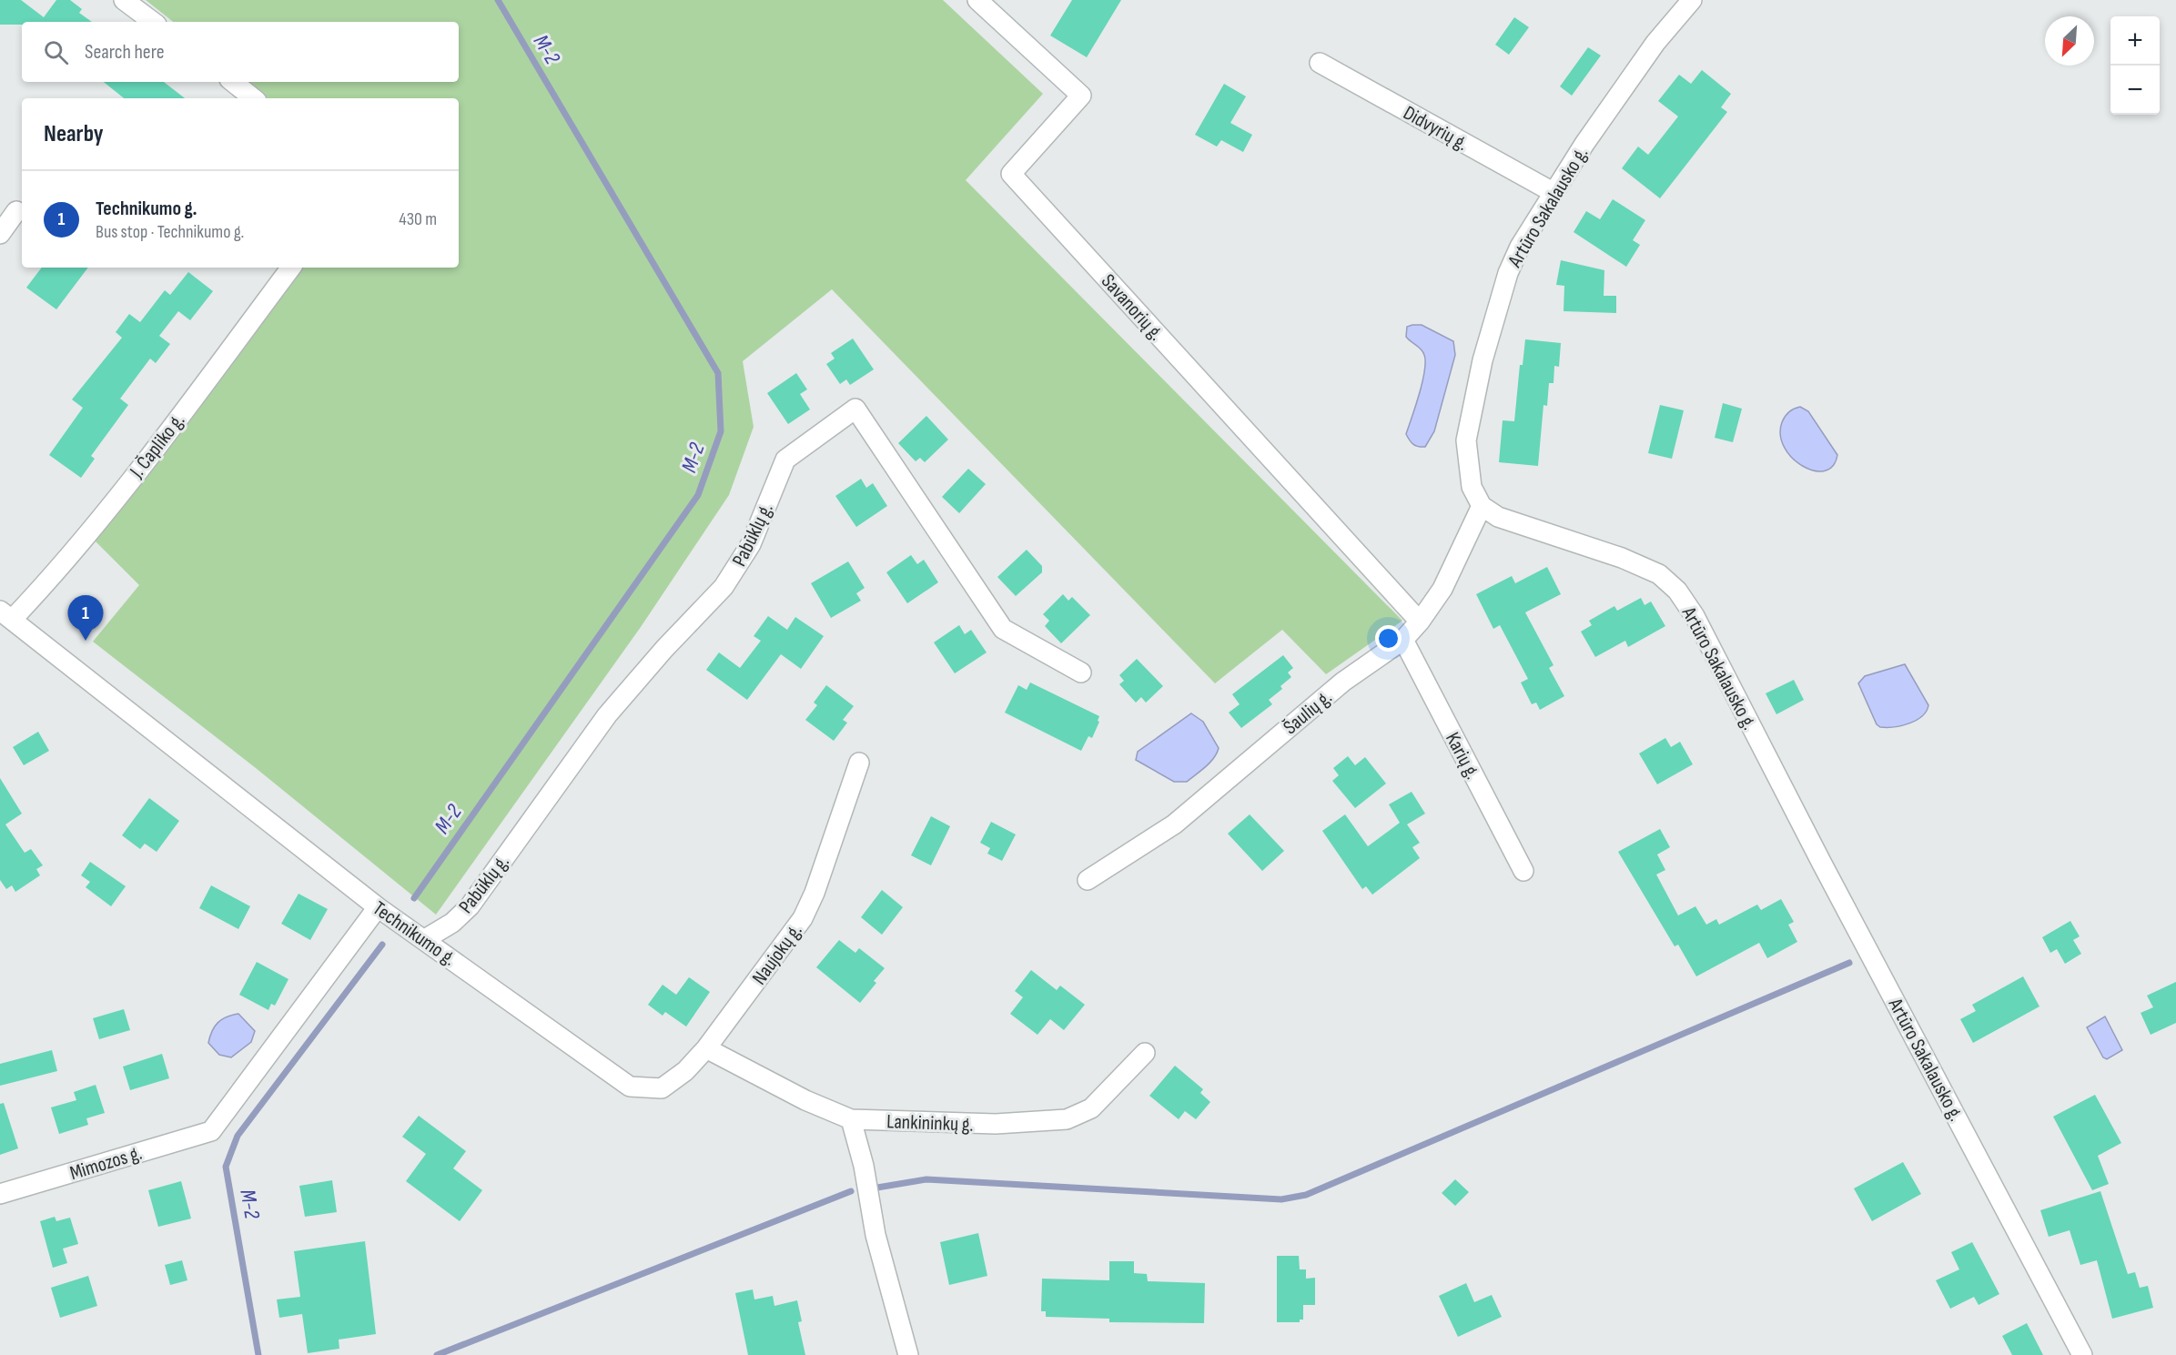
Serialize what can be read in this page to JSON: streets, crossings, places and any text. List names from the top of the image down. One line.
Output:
{"streets":{"street":["Didvyrių g.","Artūro Sakalausko g.","Savanorių g.","J. Čapliko g.","Pabūklų g.","Šaulių g.","Karių g.","Technikumo g.","Naujokų g.","Lankininkų g.","Mimozos g."]},"crossings":[["Didvyrių g.","Artūro Sakalausko g."],["Artūro Sakalausko g.","Šaulių g."],["Savanorių g.","Šaulių g."],["J. Čapliko g.","Technikumo g."],["Pabūklų g.","Technikumo g."],["Šaulių g.","Karių g."],["Technikumo g.","Naujokų g."],["Technikumo g.","Mimozos g."],["Naujokų g.","Lankininkų g."]],"water":["M-2"],"north":"bottom left","page":{"map_buttons":["+","−"],"search":"Search here","heading":"Nearby","list":[{"mark":"1","name":"Technikumo g.","note":"Bus stop · Technikumo g.","value":"430 m"}],"pins":"1"}}
